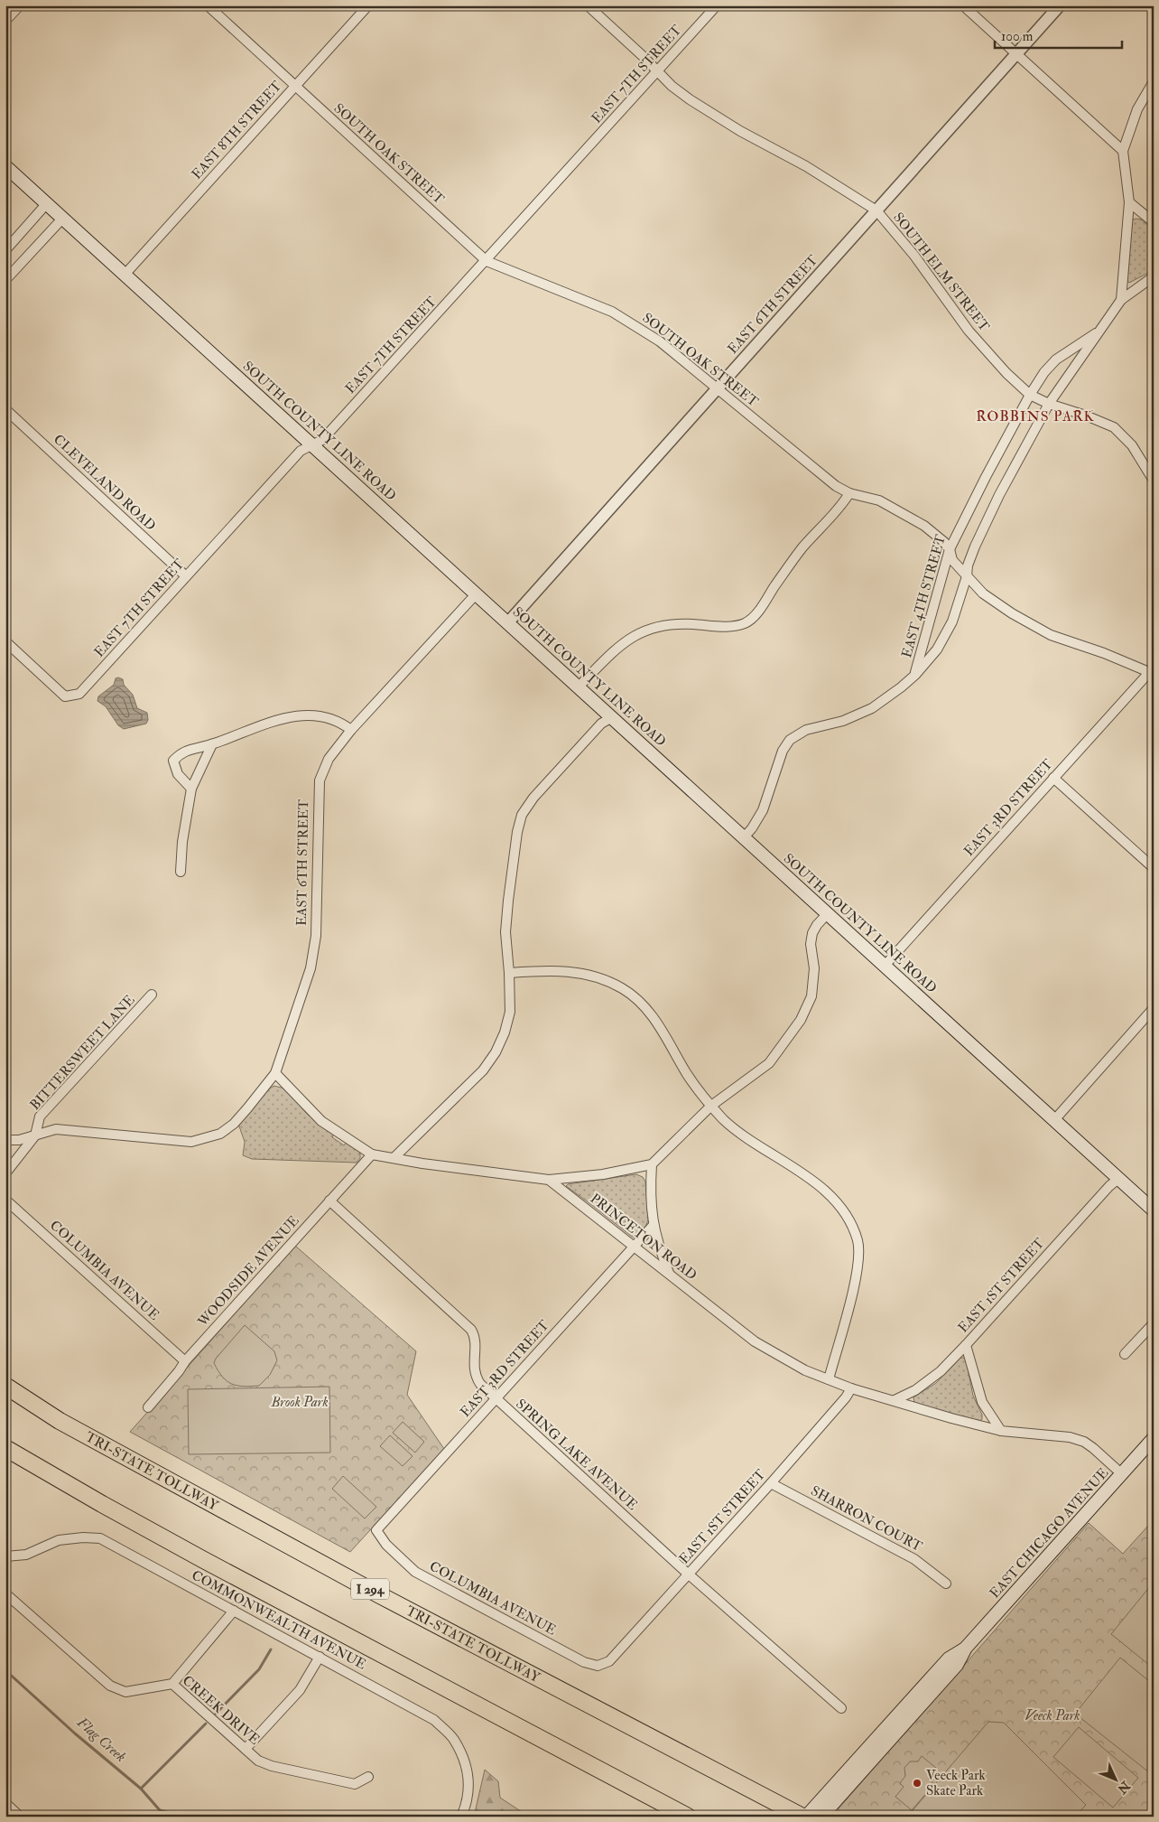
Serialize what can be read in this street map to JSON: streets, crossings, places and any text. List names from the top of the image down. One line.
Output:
{"streets":{"highway":["TRI-STATE TOLLWAY","I 294"],"main road":["SOUTH COUNTY LINE ROAD","EAST CHICAGO AVENUE"],"street":["EAST 7TH STREET","EAST 8TH STREET","SOUTH OAK STREET","SOUTH ELM STREET","EAST 6TH STREET","CLEVELAND ROAD","EAST 4TH STREET","EAST 3RD STREET","BITTERSWEET LANE","PRINCETON ROAD","COLUMBIA AVENUE","WOODSIDE AVENUE","EAST 1ST STREET","SPRING LAKE AVENUE","SHARRON COURT","COMMONWEALTH AVENUE","CREEK DRIVE"]},"crossings":[["EAST 7TH STREET","SOUTH OAK STREET"],["EAST 7TH STREET","SOUTH ELM STREET"],["EAST 7TH STREET","SOUTH COUNTY LINE ROAD"],["EAST 7TH STREET","CLEVELAND ROAD"],["EAST 8TH STREET","SOUTH OAK STREET"],["EAST 8TH STREET","SOUTH COUNTY LINE ROAD"],["SOUTH OAK STREET","EAST 6TH STREET"],["SOUTH OAK STREET","EAST 4TH STREET"],["SOUTH OAK STREET","EAST 3RD STREET"],["SOUTH ELM STREET","EAST 6TH STREET"],["SOUTH ELM STREET","EAST 4TH STREET"],["EAST 6TH STREET","SOUTH COUNTY LINE ROAD"],["EAST 6TH STREET","BITTERSWEET LANE"],["SOUTH COUNTY LINE ROAD","EAST 4TH STREET"],["SOUTH COUNTY LINE ROAD","EAST 3RD STREET"],["SOUTH COUNTY LINE ROAD","EAST 1ST STREET"],["EAST 3RD STREET","PRINCETON ROAD"],["EAST 3RD STREET","COLUMBIA AVENUE"],["EAST 3RD STREET","SPRING LAKE AVENUE"],["PRINCETON ROAD","EAST 1ST STREET"],["PRINCETON ROAD","EAST CHICAGO AVENUE"],["COLUMBIA AVENUE","WOODSIDE AVENUE"],["COLUMBIA AVENUE","EAST 1ST STREET"],["WOODSIDE AVENUE","SPRING LAKE AVENUE"],["EAST 1ST STREET","SPRING LAKE AVENUE"],["EAST 1ST STREET","SHARRON COURT"]],"districts":["ROBBINS PARK"],"water":["Flag Creek"],"parks":["Brook Park","Veeck Park"],"places":["Veeck Park Skate Park"],"scale_bar":"100 m","north":"bottom right"}
